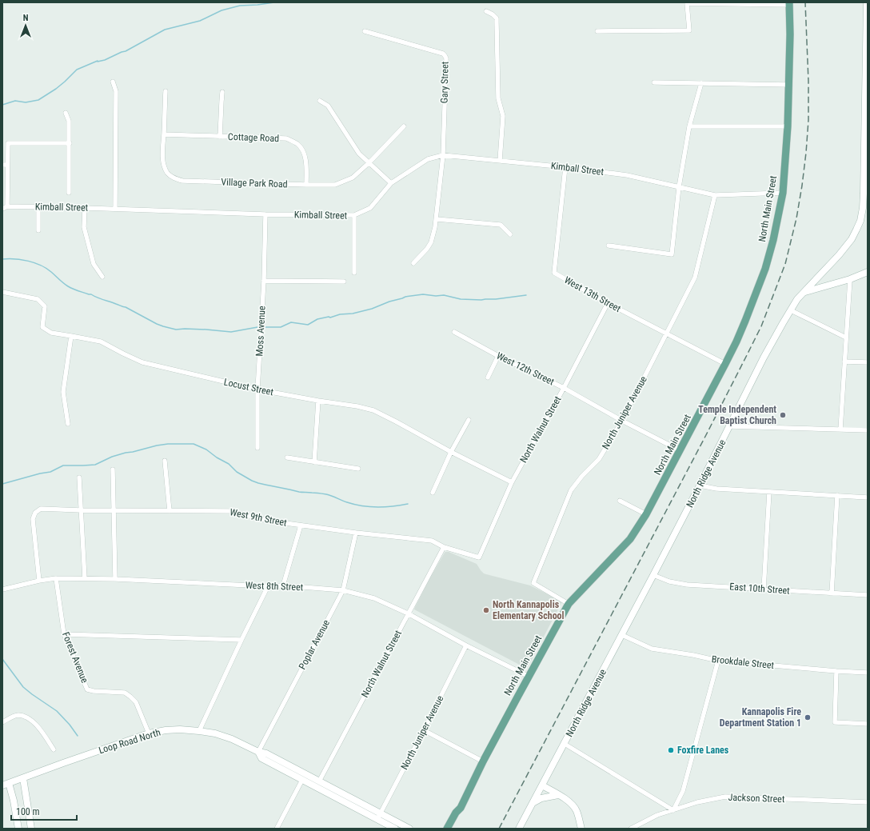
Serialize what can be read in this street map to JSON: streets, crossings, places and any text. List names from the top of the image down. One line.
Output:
{"streets":{"main road":["North Main Street"],"street":["Gary Street","Cottage Road","Kimball Street","Village Park Road","West 13th Street","Moss Avenue","West 12th Street","Locust Street","North Juniper Avenue","North Walnut Street","North Ridge Avenue","West 9th Street","West 8th Street","East 10th Street","Poplar Avenue","Forest Avenue","Brookdale Street","Loop Road North","Jackson Street"]},"crossings":[["Gary Street","Kimball Street"],["Cottage Road","Village Park Road"],["Kimball Street","North Main Street"],["Kimball Street","West 13th Street"],["Kimball Street","Moss Avenue"],["Kimball Street","North Juniper Avenue"],["North Main Street","West 13th Street"],["North Main Street","West 12th Street"],["North Main Street","North Juniper Avenue"],["North Main Street","West 8th Street"],["West 13th Street","North Juniper Avenue"],["West 13th Street","North Walnut Street"],["Moss Avenue","Locust Street"],["West 12th Street","North Juniper Avenue"],["West 12th Street","North Walnut Street"],["Locust Street","North Walnut Street"],["North Juniper Avenue","West 8th Street"],["North Juniper Avenue","Loop Road North"],["North Walnut Street","West 9th Street"],["North Walnut Street","West 8th Street"],["North Walnut Street","Loop Road North"],["North Ridge Avenue","East 10th Street"],["North Ridge Avenue","Brookdale Street"],["West 9th Street","West 8th Street"],["West 9th Street","Poplar Avenue"],["West 8th Street","Poplar Avenue"],["West 8th Street","Forest Avenue"],["Poplar Avenue","Loop Road North"],["Forest Avenue","Loop Road North"]],"places":["Temple Independent Baptist Church","North Kannapolis Elementary School","Kannapolis Fire Department Station 1","Foxfire Lanes"],"scale_bar":"100 m","north":"top"}
